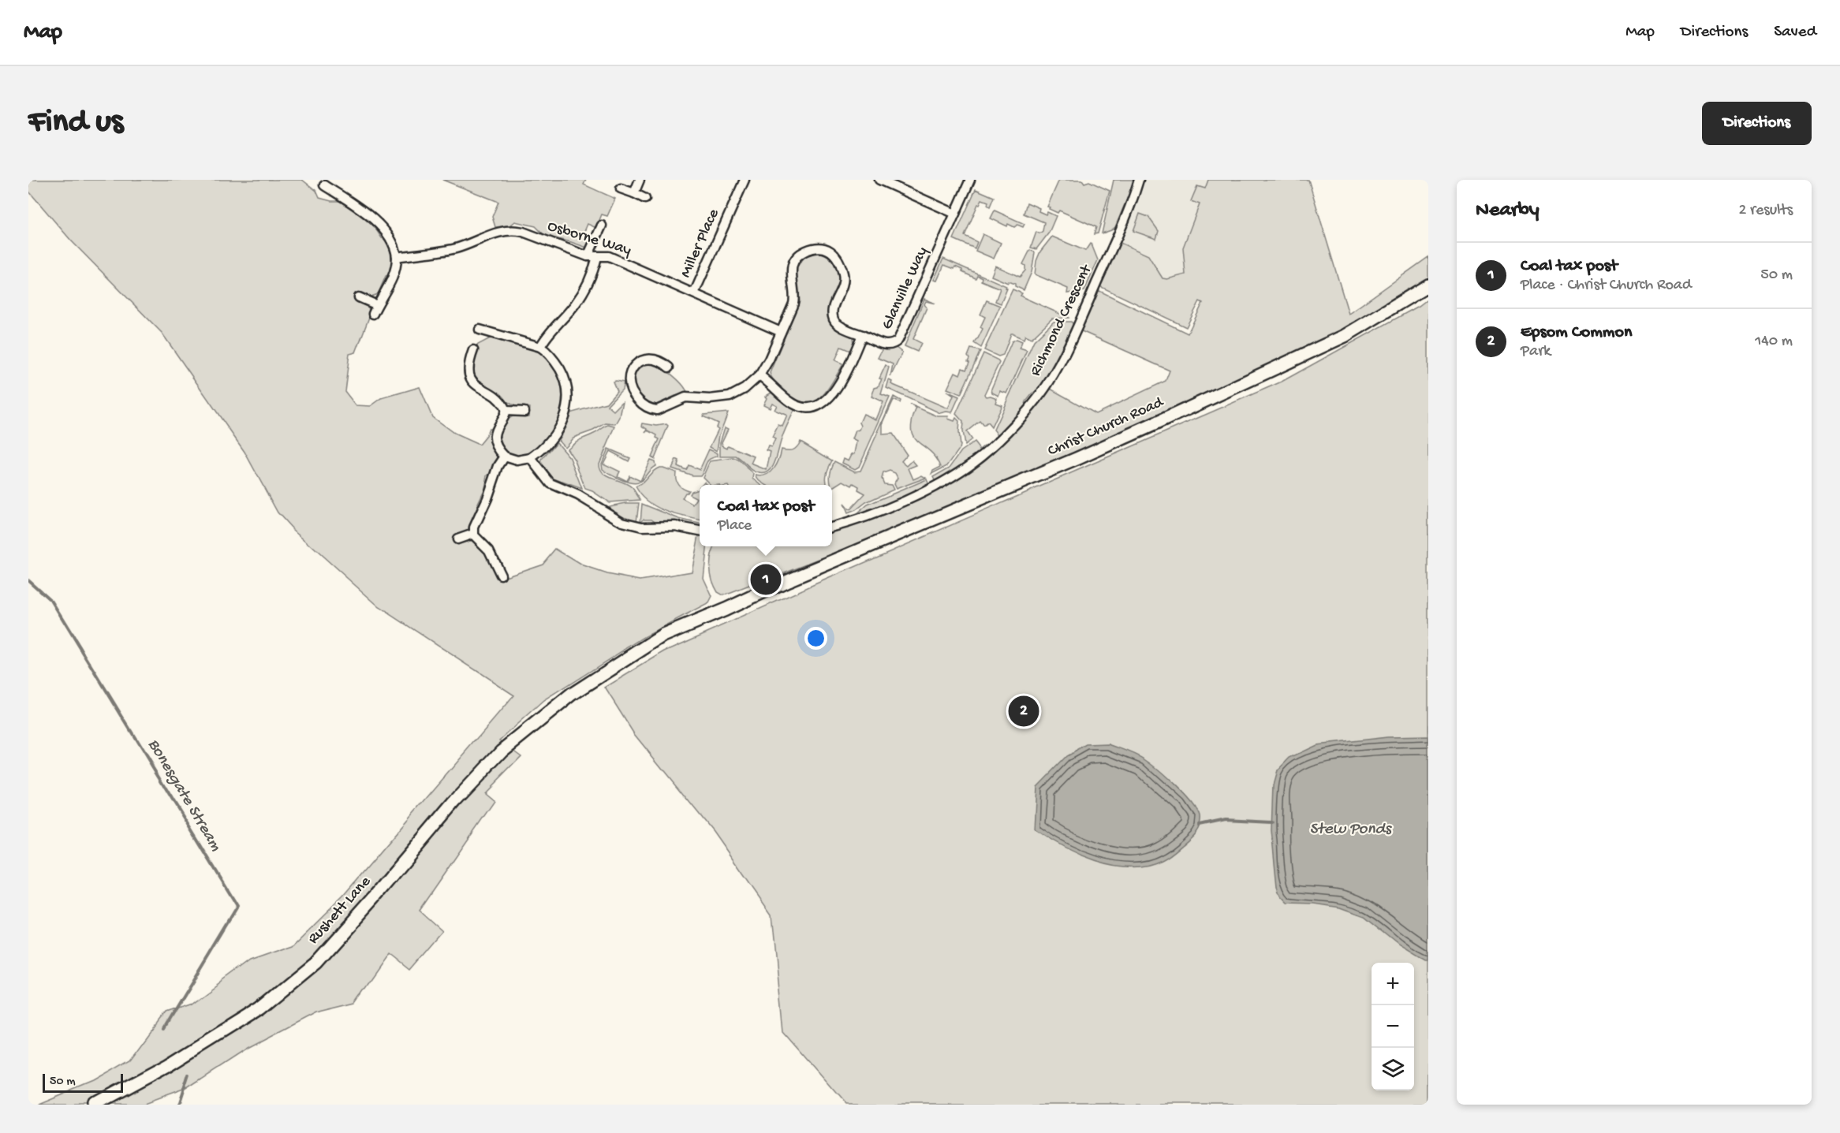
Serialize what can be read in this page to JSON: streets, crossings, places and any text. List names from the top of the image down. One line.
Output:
{"streets":{"main road":["Christ Church Road","Rushett Lane"],"street":["Osborne Way","Miller Place","Glanville Way","Richmond Crescent"]},"crossings":[["Osborne Way","Miller Place"],["Christ Church Road","Rushett Lane"]],"water":["Bonesgate Stream","Stew Ponds"],"scale_bar":"50 m","page":{"header":"Map","nav":["Map","Directions","Saved"],"buttons":"Directions","title":"Find us","heading":["Nearby","2 results"],"list":[{"mark":"1","name":"Coal tax post","note":"Place · Christ Church Road","value":"50 m"},{"mark":"2","name":"Epsom Common","note":"Park","value":"140 m"}],"popup":["Coal tax post","Place"],"pins":["1","2"],"map_buttons":["+","−"],"scale":"50 m"}}
